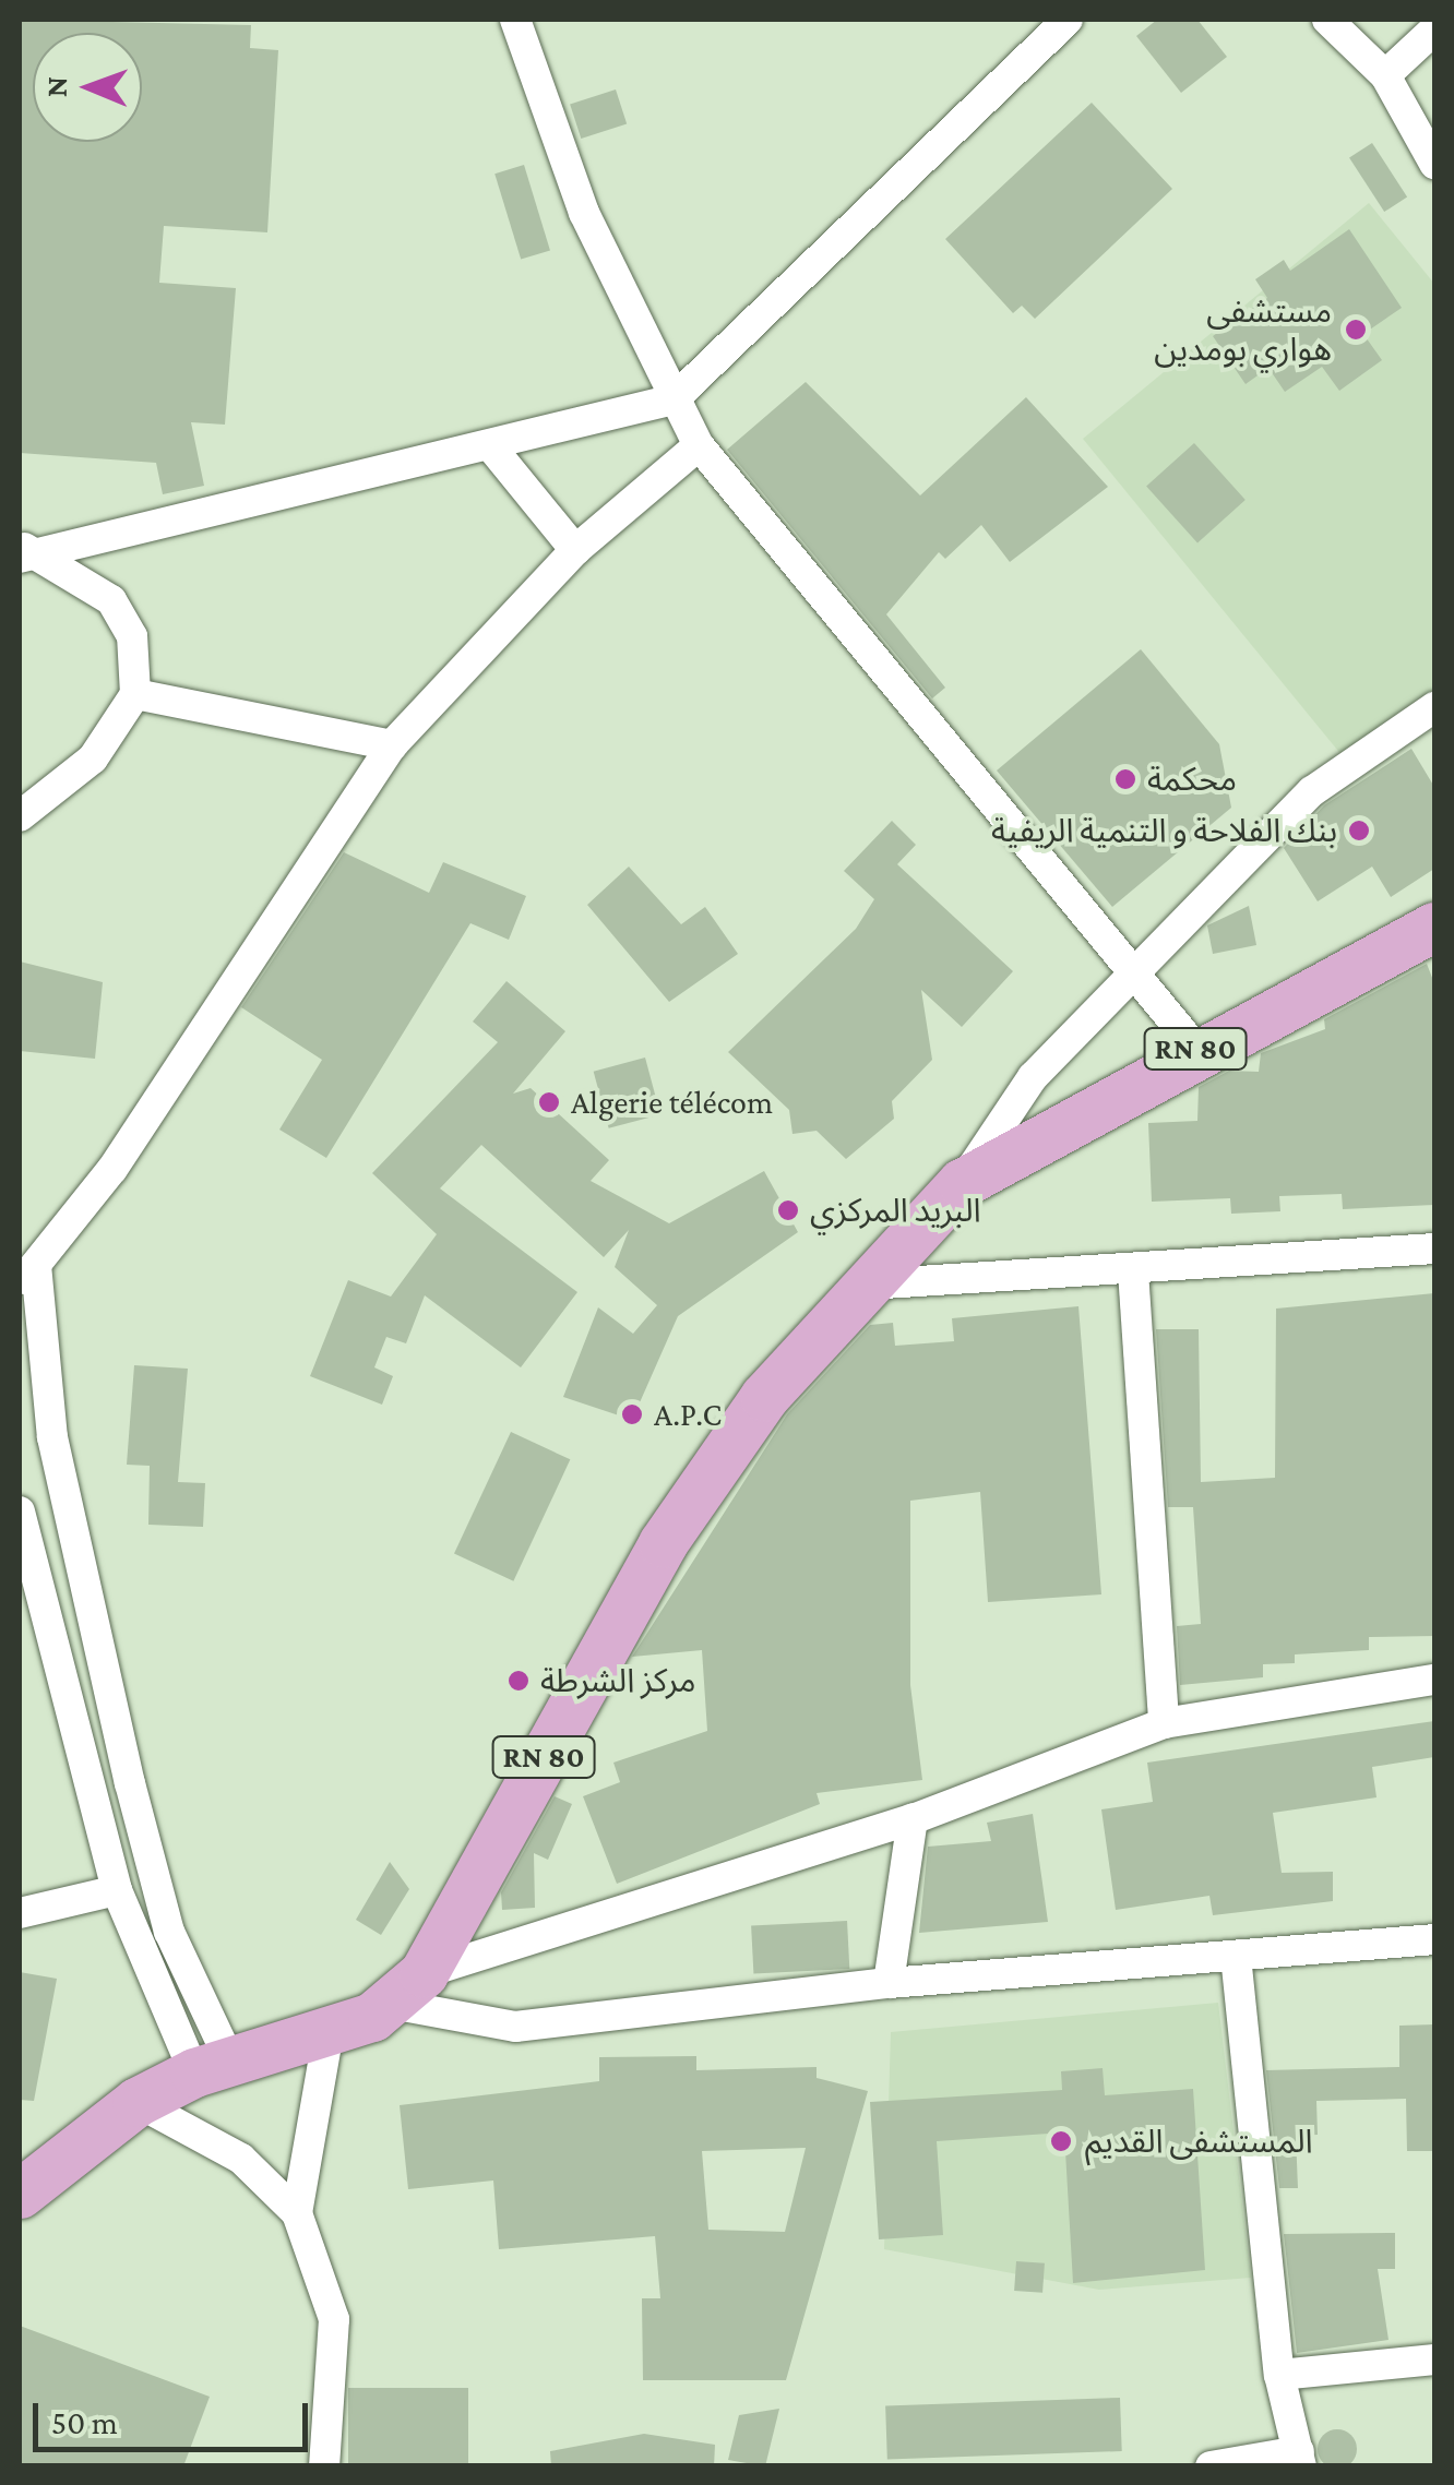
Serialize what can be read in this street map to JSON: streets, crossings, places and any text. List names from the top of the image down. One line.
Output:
{"streets":{"main road":["RN 80"]},"places":["مستشفى هواري بومدين","محكمة","بنك الفلاحة و التنمية الريفية","Algerie télécom","البريد المركزي","A.P.C","مركز الشرطة","المستشفى القديم"],"scale_bar":"50 m","north":"left"}
